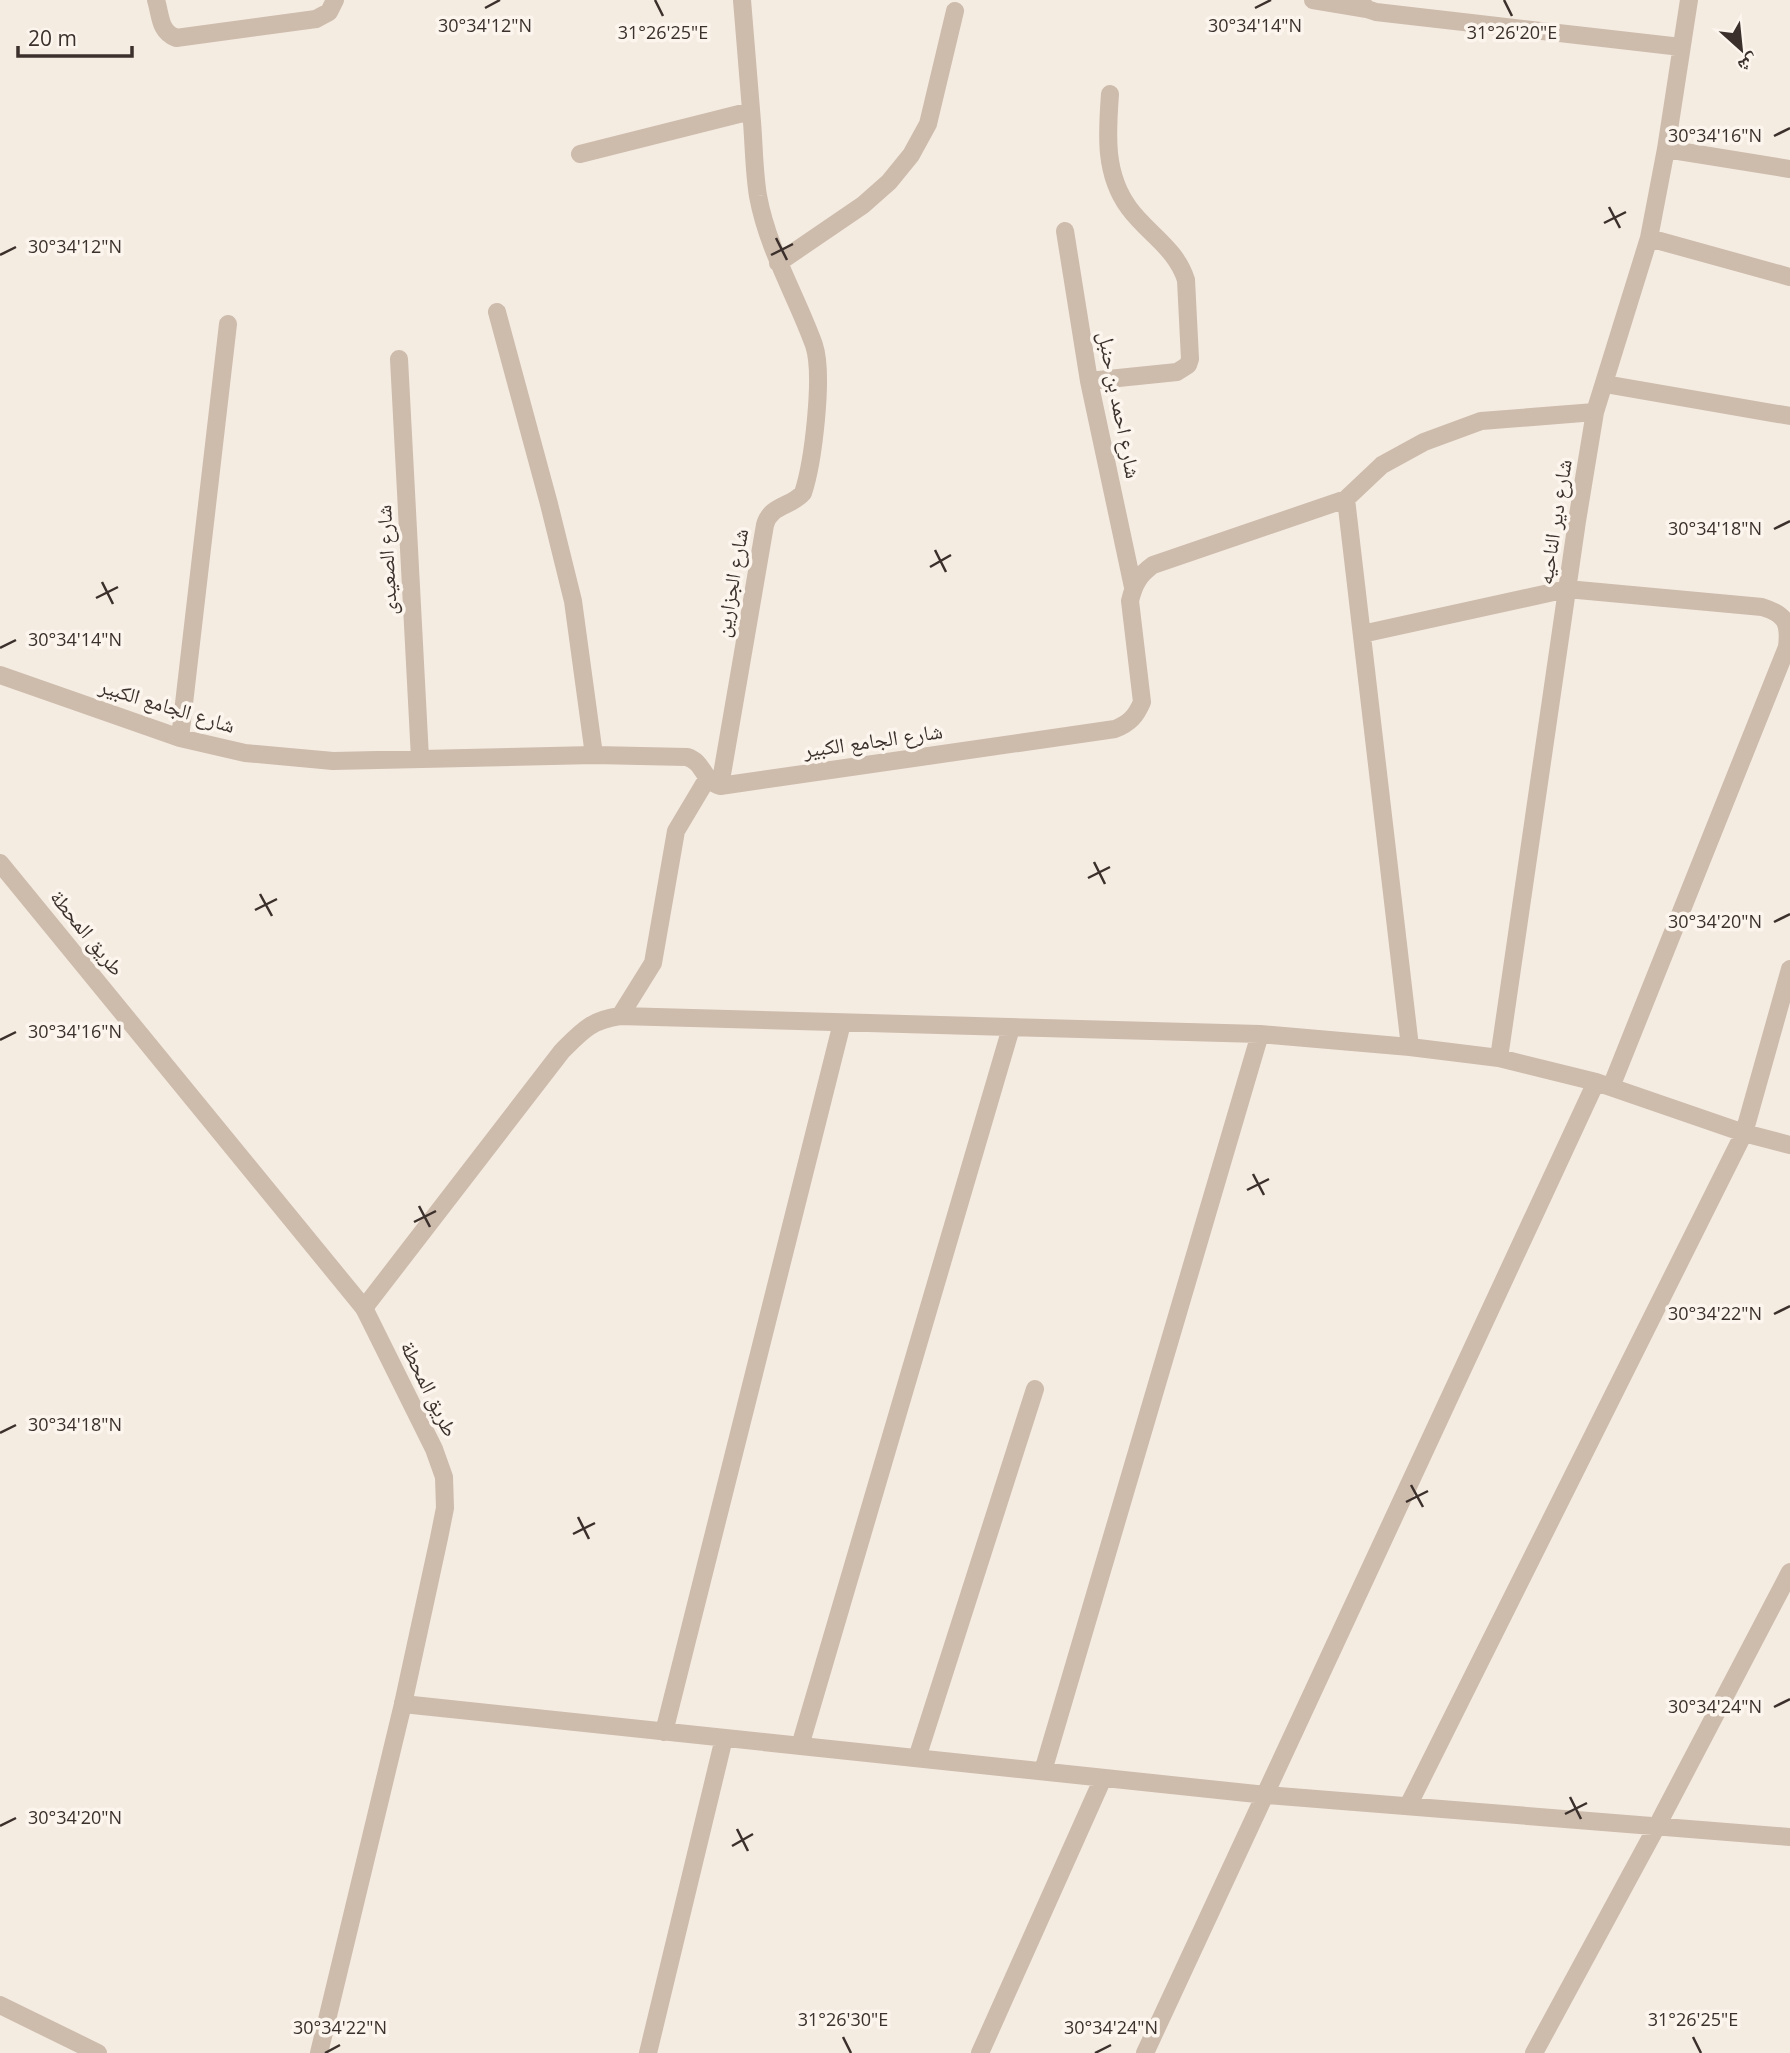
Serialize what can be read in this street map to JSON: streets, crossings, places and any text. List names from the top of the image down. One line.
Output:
{"streets":{"street":["شارع احمد بن حنبل","شارع دير الناحيه","شارع الصعيدى","شارع الجزارين","شارع الجامع الكبير","طريق المحطة"]},"crossings":[["شارع احمد بن حنبل","شارع الجامع الكبير"],["شارع الصعيدى","شارع الجامع الكبير"],["شارع الجزارين","شارع الجامع الكبير"]],"scale_bar":"20 m","north":"bottom right","coordinates":["30°34'14\"N","30°34'12\"N","31°26'25\"E","31°26'20\"E","30°34'16\"N","30°34'18\"N","30°34'20\"N","30°34'22\"N","30°34'24\"N","31°26'30\"E"]}
